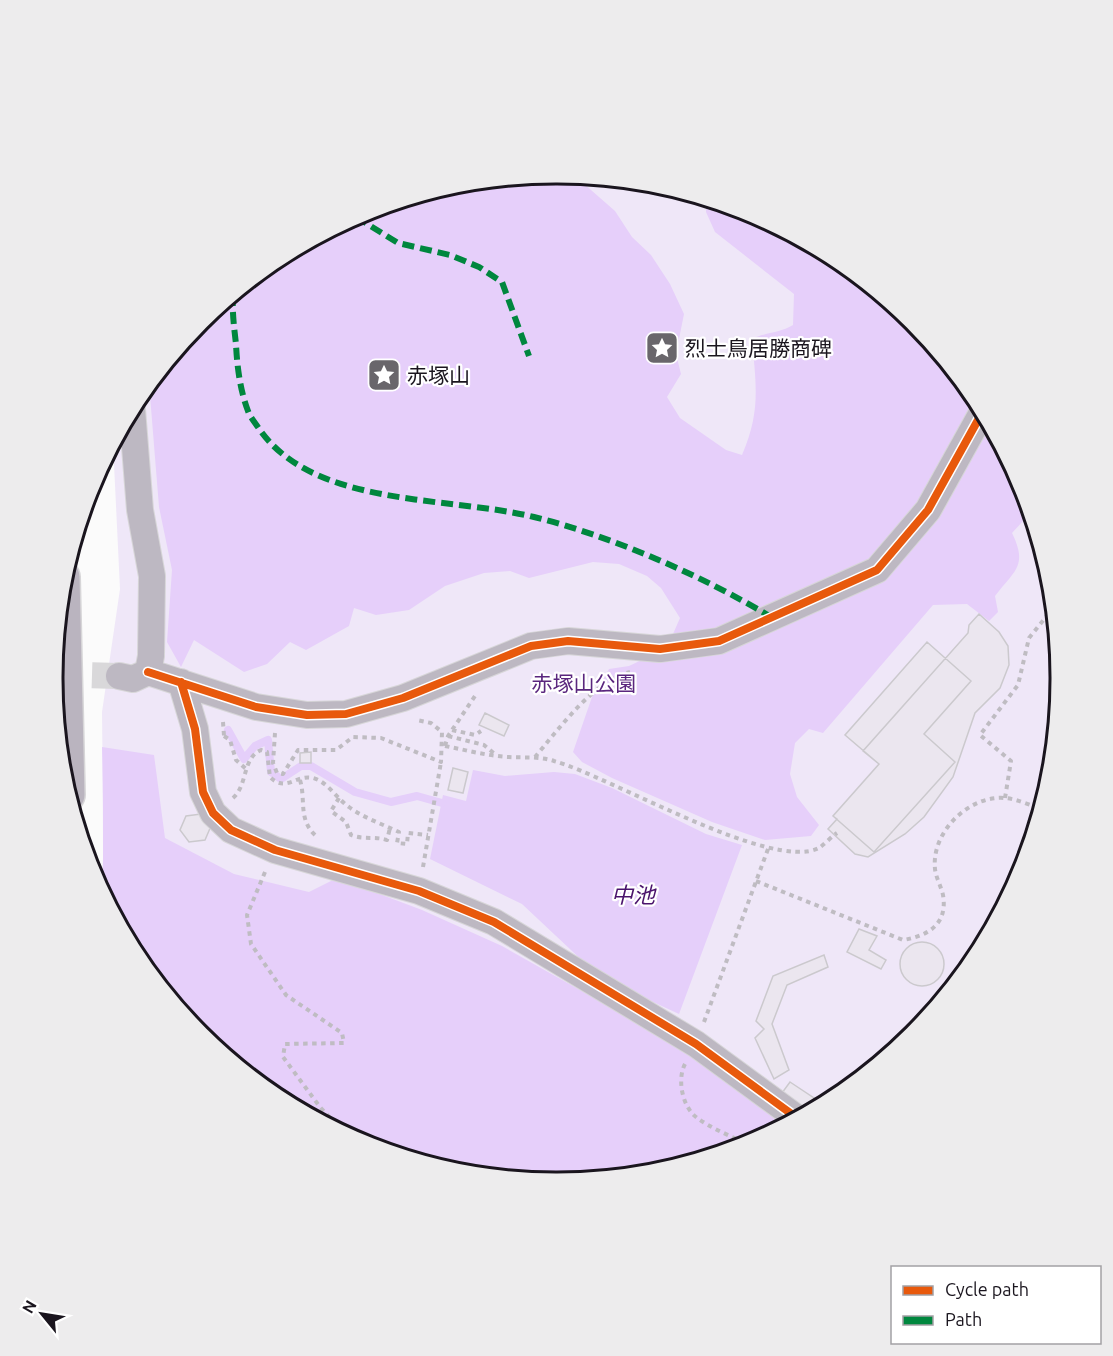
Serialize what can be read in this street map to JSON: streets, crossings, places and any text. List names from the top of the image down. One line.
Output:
{"water":["中池"],"parks":["赤塚山公園"],"places":{"place":["烈士鳥居勝商碑","赤塚山"]},"legend":["Cycle path","Path"],"north":"top left"}
